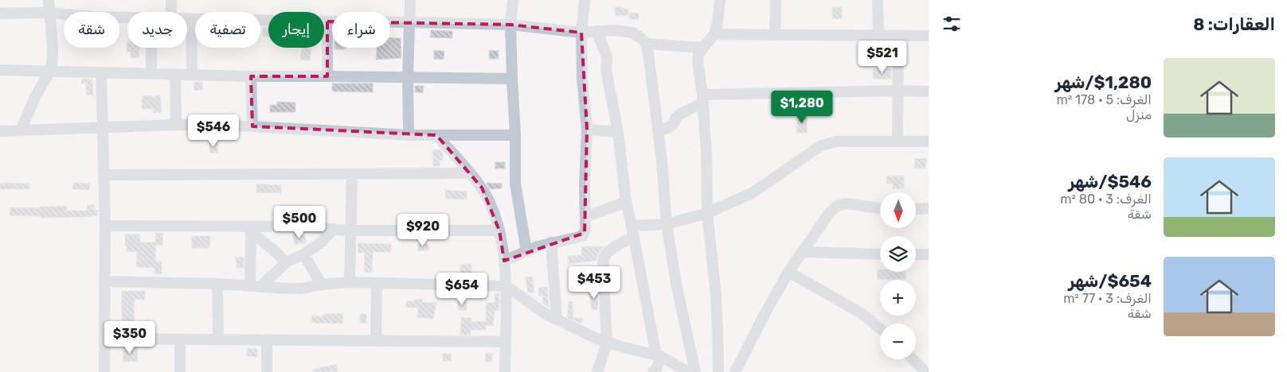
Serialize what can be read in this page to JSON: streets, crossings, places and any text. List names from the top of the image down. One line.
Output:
{"north":"bottom","page":{"heading":"العقارات: 8","chip":["شراء","إيجار","تصفية","جديد","شقة"],"price":["$521","$1,280","$546","$500","$920","$453","$654","$350"],"list":[{"name":"$1,280/شهر","note":"الغرف: 5 · 178 m² · منزل"},{"name":"$546/شهر","note":"الغرف: 3 · 80 m² · شقة"},{"name":"$654/شهر","note":"الغرف: 3 · 77 m² · شقة"}],"map_buttons":["+","−"]}}
